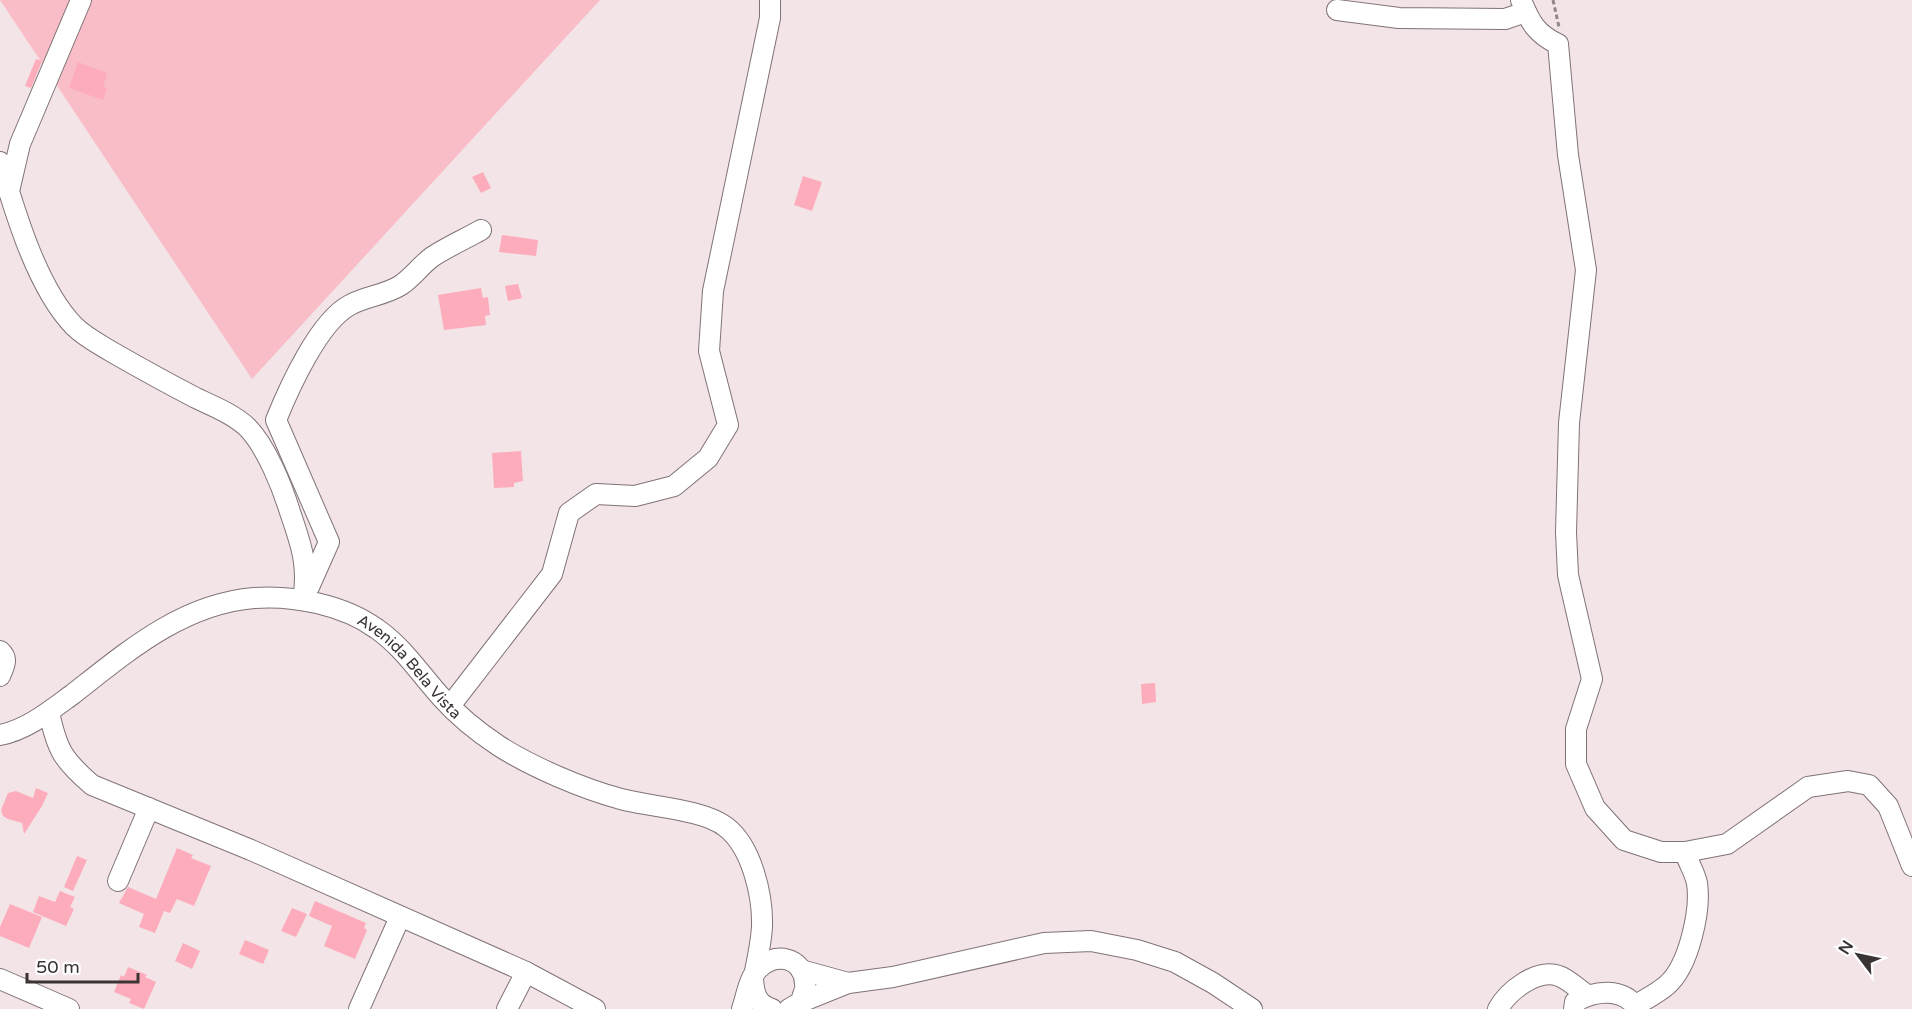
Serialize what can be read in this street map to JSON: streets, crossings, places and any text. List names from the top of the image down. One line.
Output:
{"streets":{"street":["Avenida Bela Vista"]},"scale_bar":"50 m","north":"top left"}
